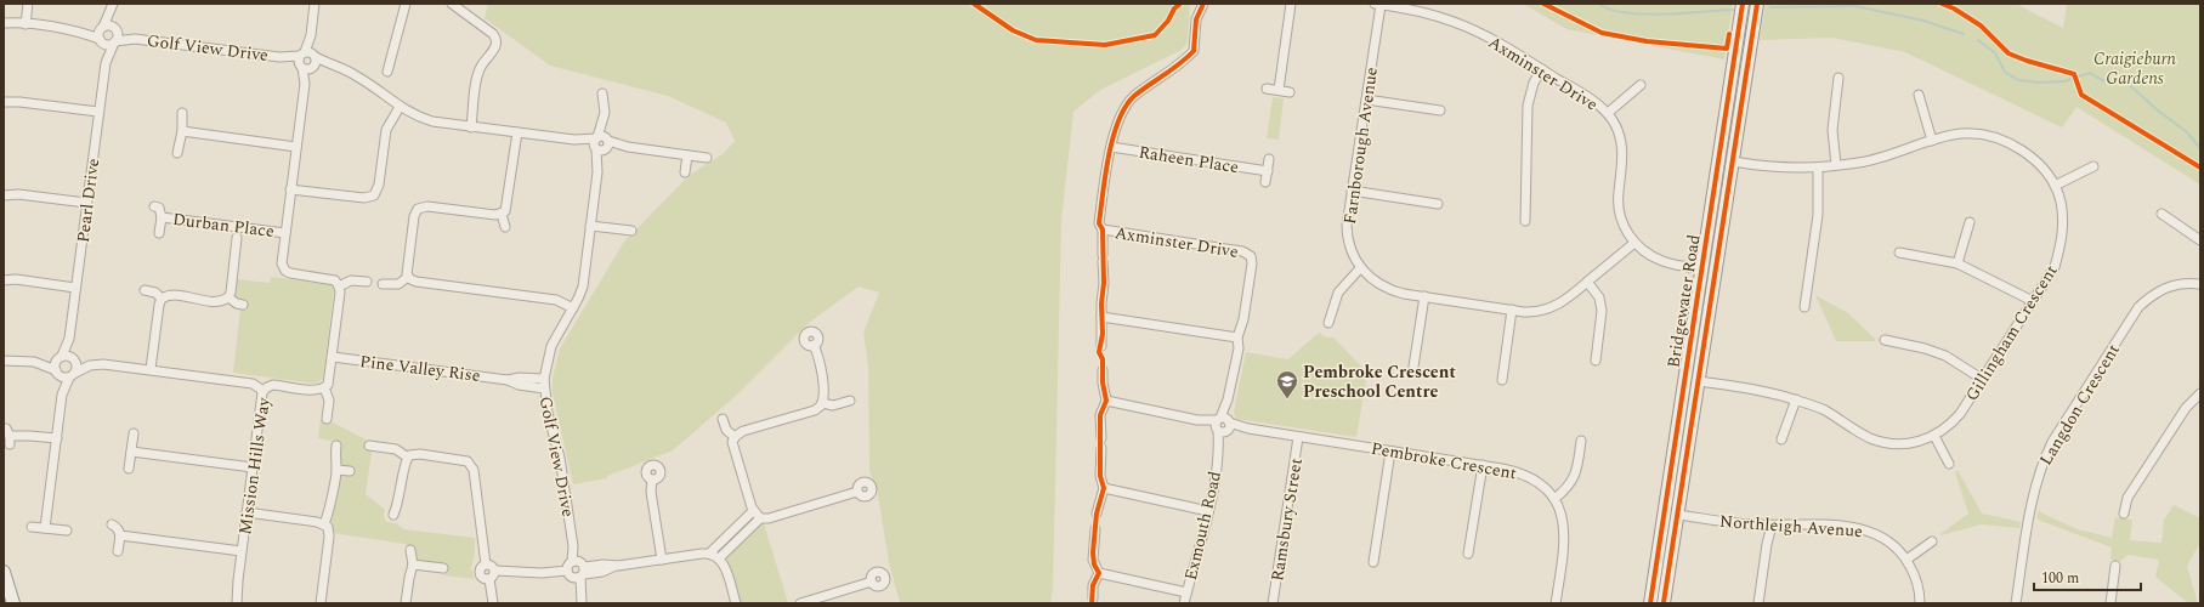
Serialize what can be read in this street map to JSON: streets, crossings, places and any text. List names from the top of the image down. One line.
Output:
{"streets":{"street":["Golf View Drive","Axminster Drive","Farnborough Avenue","Raheen Place","Pearl Drive","Durban Place","Bridgewater Road","Gillingham Crescent","Pine Valley Rise","Langdon Crescent","Pembroke Crescent","Mission Hills Way","Ramsbury Street","Exmouth Road","Northleigh Avenue"]},"crossings":[["Golf View Drive","Pearl Drive"],["Golf View Drive","Pine Valley Rise"],["Axminster Drive","Farnborough Avenue"],["Axminster Drive","Raheen Place"],["Axminster Drive","Bridgewater Road"],["Axminster Drive","Exmouth Road"],["Bridgewater Road","Gillingham Crescent"],["Bridgewater Road","Northleigh Avenue"],["Pembroke Crescent","Ramsbury Street"],["Pembroke Crescent","Exmouth Road"]],"parks":["Craigieburn Gardens"],"places":{"school or university":["Pembroke Crescent Preschool Centre"]},"scale_bar":"100 m"}
